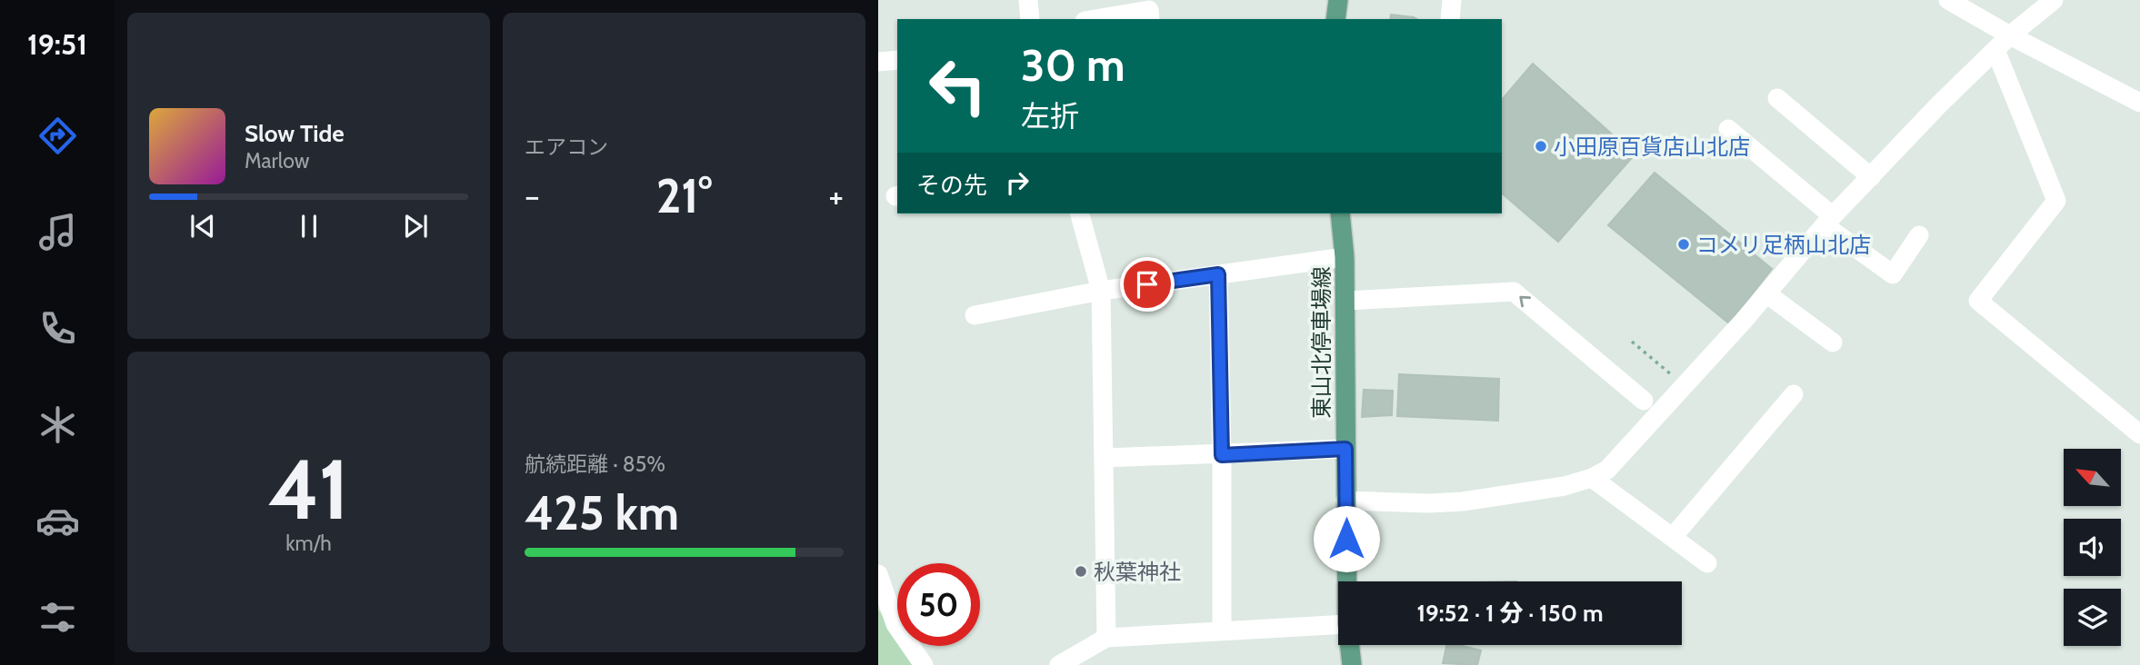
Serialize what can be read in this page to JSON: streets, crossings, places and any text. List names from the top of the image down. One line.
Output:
{"streets":{"main road":["東山北停車場線"]},"places":["小田原百貨店山北店","コメリ足柄山北店","秋葉神社"],"north":"top left","page":{"tabs":"19:51","tile":["エアコン",["41","km/h"],["航続距離 · 85%","425 km"]],"turn":["30 m","左折"],"song":["Slow Tide","Marlow"],"then":"その先","heat":["−","21°","+"],"limit":"50","trip":"19:52 · 1 分 · 150 m"}}
